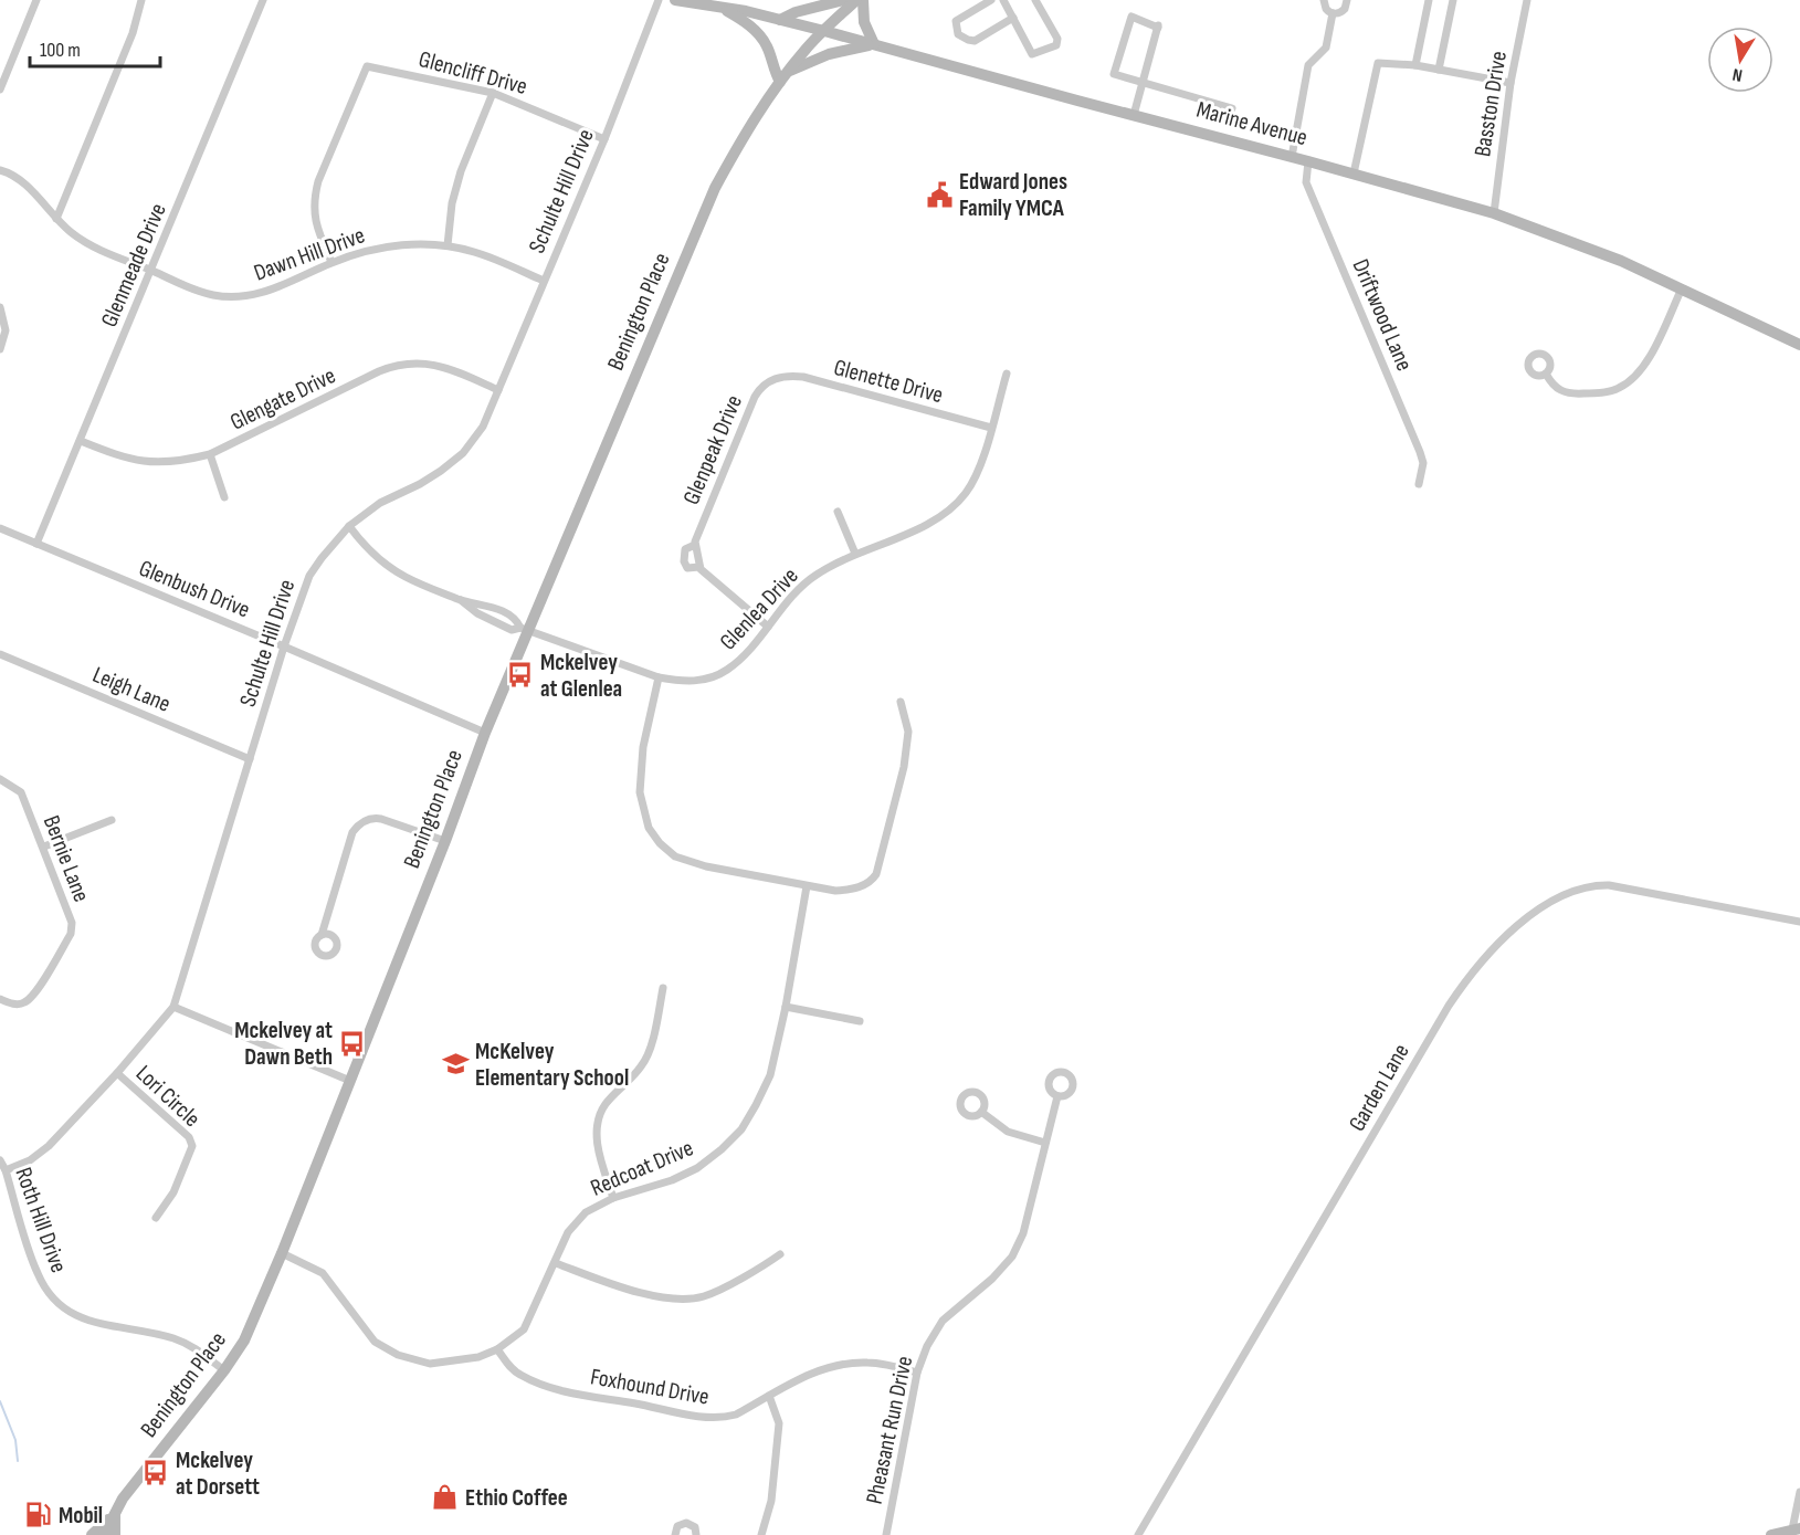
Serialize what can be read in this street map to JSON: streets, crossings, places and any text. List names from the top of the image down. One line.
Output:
{"streets":{"main road":["Marine Avenue","Benington Place"],"street":["Glencliff Drive","Basston Drive","Schulte Hill Drive","Dawn Hill Drive","Glenmeade Drive","Driftwood Lane","Glenette Drive","Glengate Drive","Glenpeak Drive","Glenbush Drive","Glenlea Drive","Leigh Lane","Bernie Lane","Garden Lane","Lori Circle","Redcoat Drive","Roth Hill Drive","Foxhound Drive","Pheasant Run Drive"]},"crossings":[["Glencliff Drive","Schulte Hill Drive"],["Glencliff Drive","Dawn Hill Drive"],["Basston Drive","Marine Avenue"],["Marine Avenue","Benington Place"],["Marine Avenue","Driftwood Lane"],["Schulte Hill Drive","Dawn Hill Drive"],["Schulte Hill Drive","Glengate Drive"],["Schulte Hill Drive","Glenbush Drive"],["Schulte Hill Drive","Glenlea Drive"],["Schulte Hill Drive","Leigh Lane"],["Schulte Hill Drive","Lori Circle"],["Schulte Hill Drive","Roth Hill Drive"],["Dawn Hill Drive","Glenmeade Drive"],["Glenmeade Drive","Glengate Drive"],["Glenmeade Drive","Glenbush Drive"],["Benington Place","Glenbush Drive"],["Benington Place","Glenlea Drive"],["Benington Place","Redcoat Drive"],["Benington Place","Roth Hill Drive"],["Glenette Drive","Glenpeak Drive"],["Glenette Drive","Glenlea Drive"],["Glenpeak Drive","Glenlea Drive"],["Redcoat Drive","Foxhound Drive"],["Foxhound Drive","Pheasant Run Drive"]],"places":{"public building":["Edward Jones Family YMCA"],"bus stop":["Mckelvey at Glenlea","Mckelvey at Dawn Beth","Mckelvey at Dorsett"],"school or university":["McKelvey Elementary School"],"shop":["Ethio Coffee"],"fuel station":["Mobil"]},"scale_bar":"100 m","north":"bottom"}
